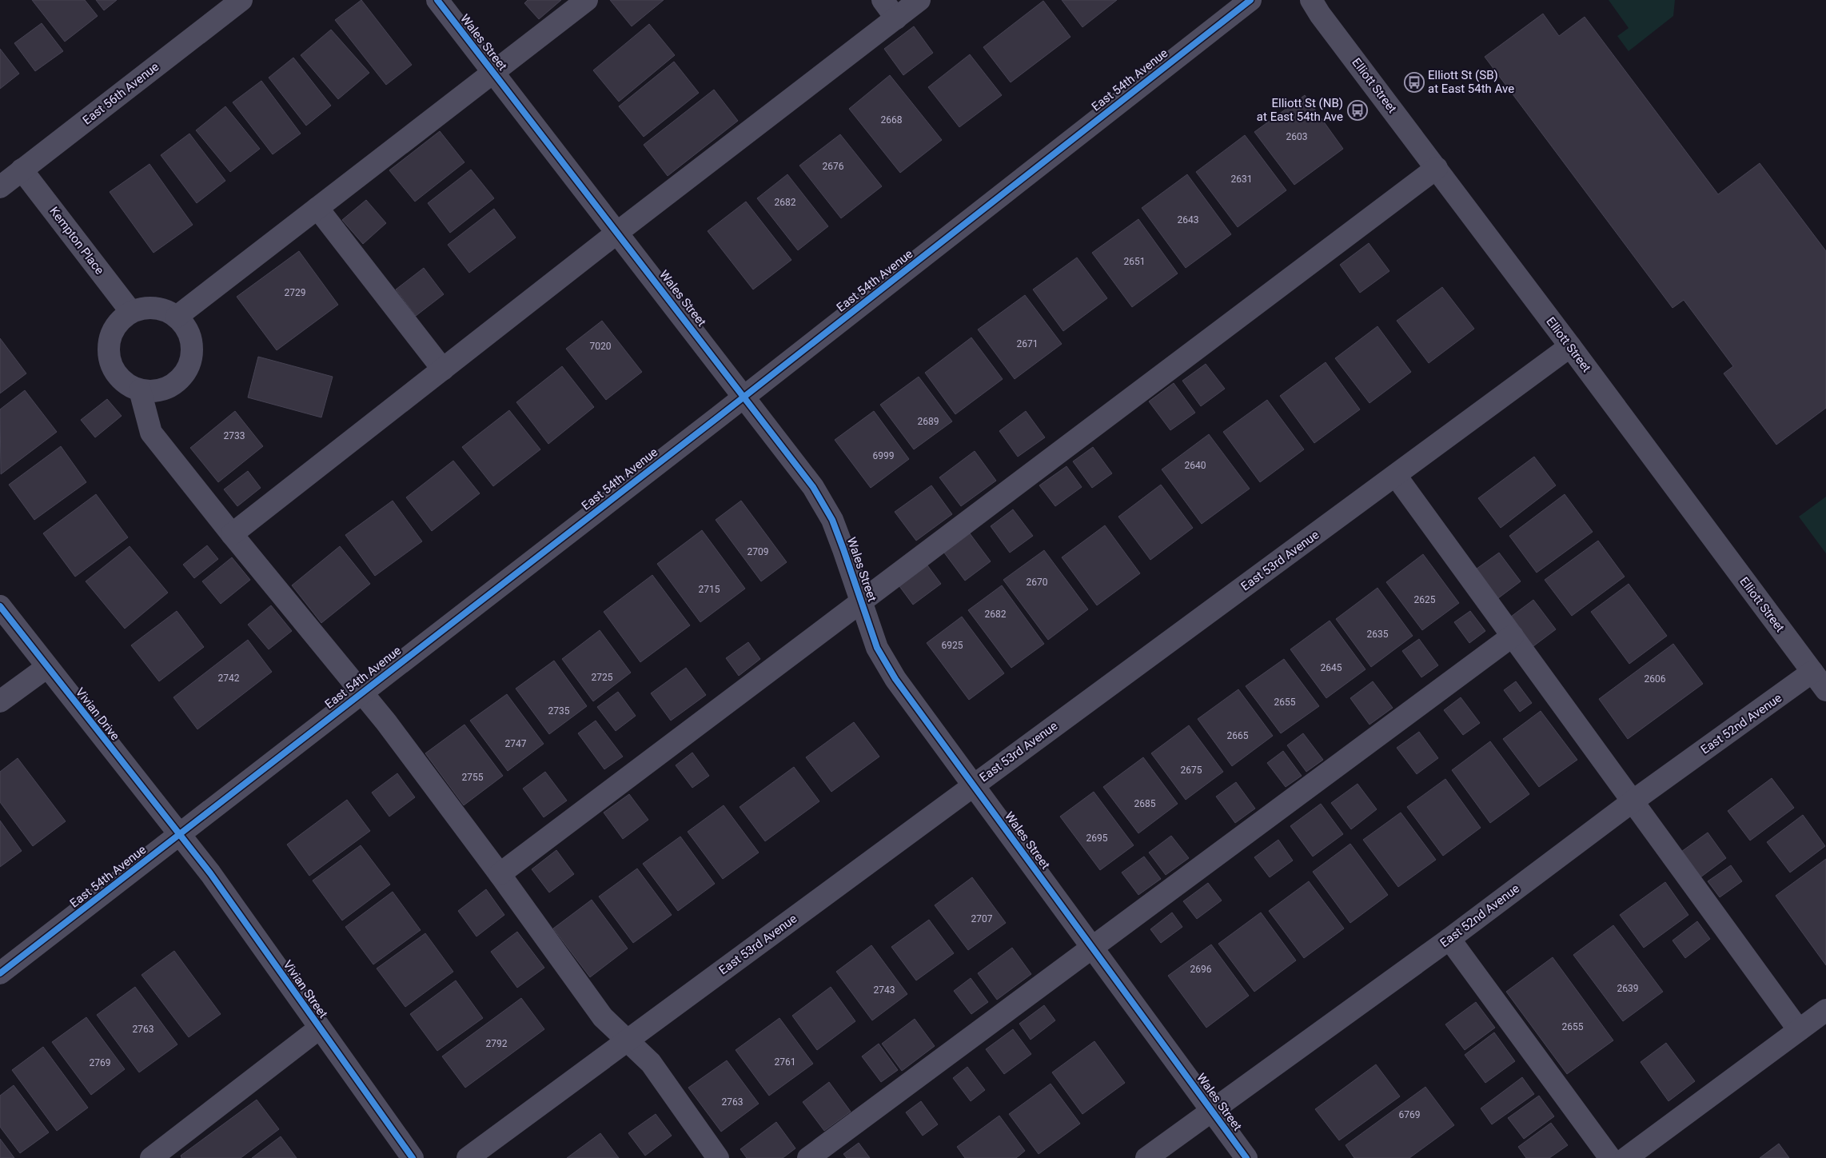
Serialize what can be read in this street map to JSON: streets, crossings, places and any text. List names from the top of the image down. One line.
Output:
{"streets":{"street":["Wales Street","East 54th Avenue","Elliott Street","East 56th Avenue","Kempton Place","East 53rd Avenue","Vivian Drive","East 52nd Avenue","Vivian Street"]},"crossings":[["Wales Street","East 54th Avenue"],["Wales Street","East 53rd Avenue"],["Wales Street","East 52nd Avenue"],["East 54th Avenue","Vivian Drive"],["East 54th Avenue","Vivian Street"],["Elliott Street","East 53rd Avenue"],["Elliott Street","East 52nd Avenue"],["East 56th Avenue","Kempton Place"],["Vivian Drive","Vivian Street"]],"places":{"bus stop":["Elliott St (SB) at East 54th Ave","Elliott St (NB) at East 54th Ave"]},"house_numbers":["2668","2603","2676","2631","2682","2643","2651","2729","2671","7020","2689","2733","6999","2640","2709","2670","2715","2625","2682","2635","6925","2645","2725","2742","2606","2655","2735","2665","2747","2675","2755","2685","2695","2707","2696","2639","2743","2655","2763","2792","2761","2769","2763","6769"]}
